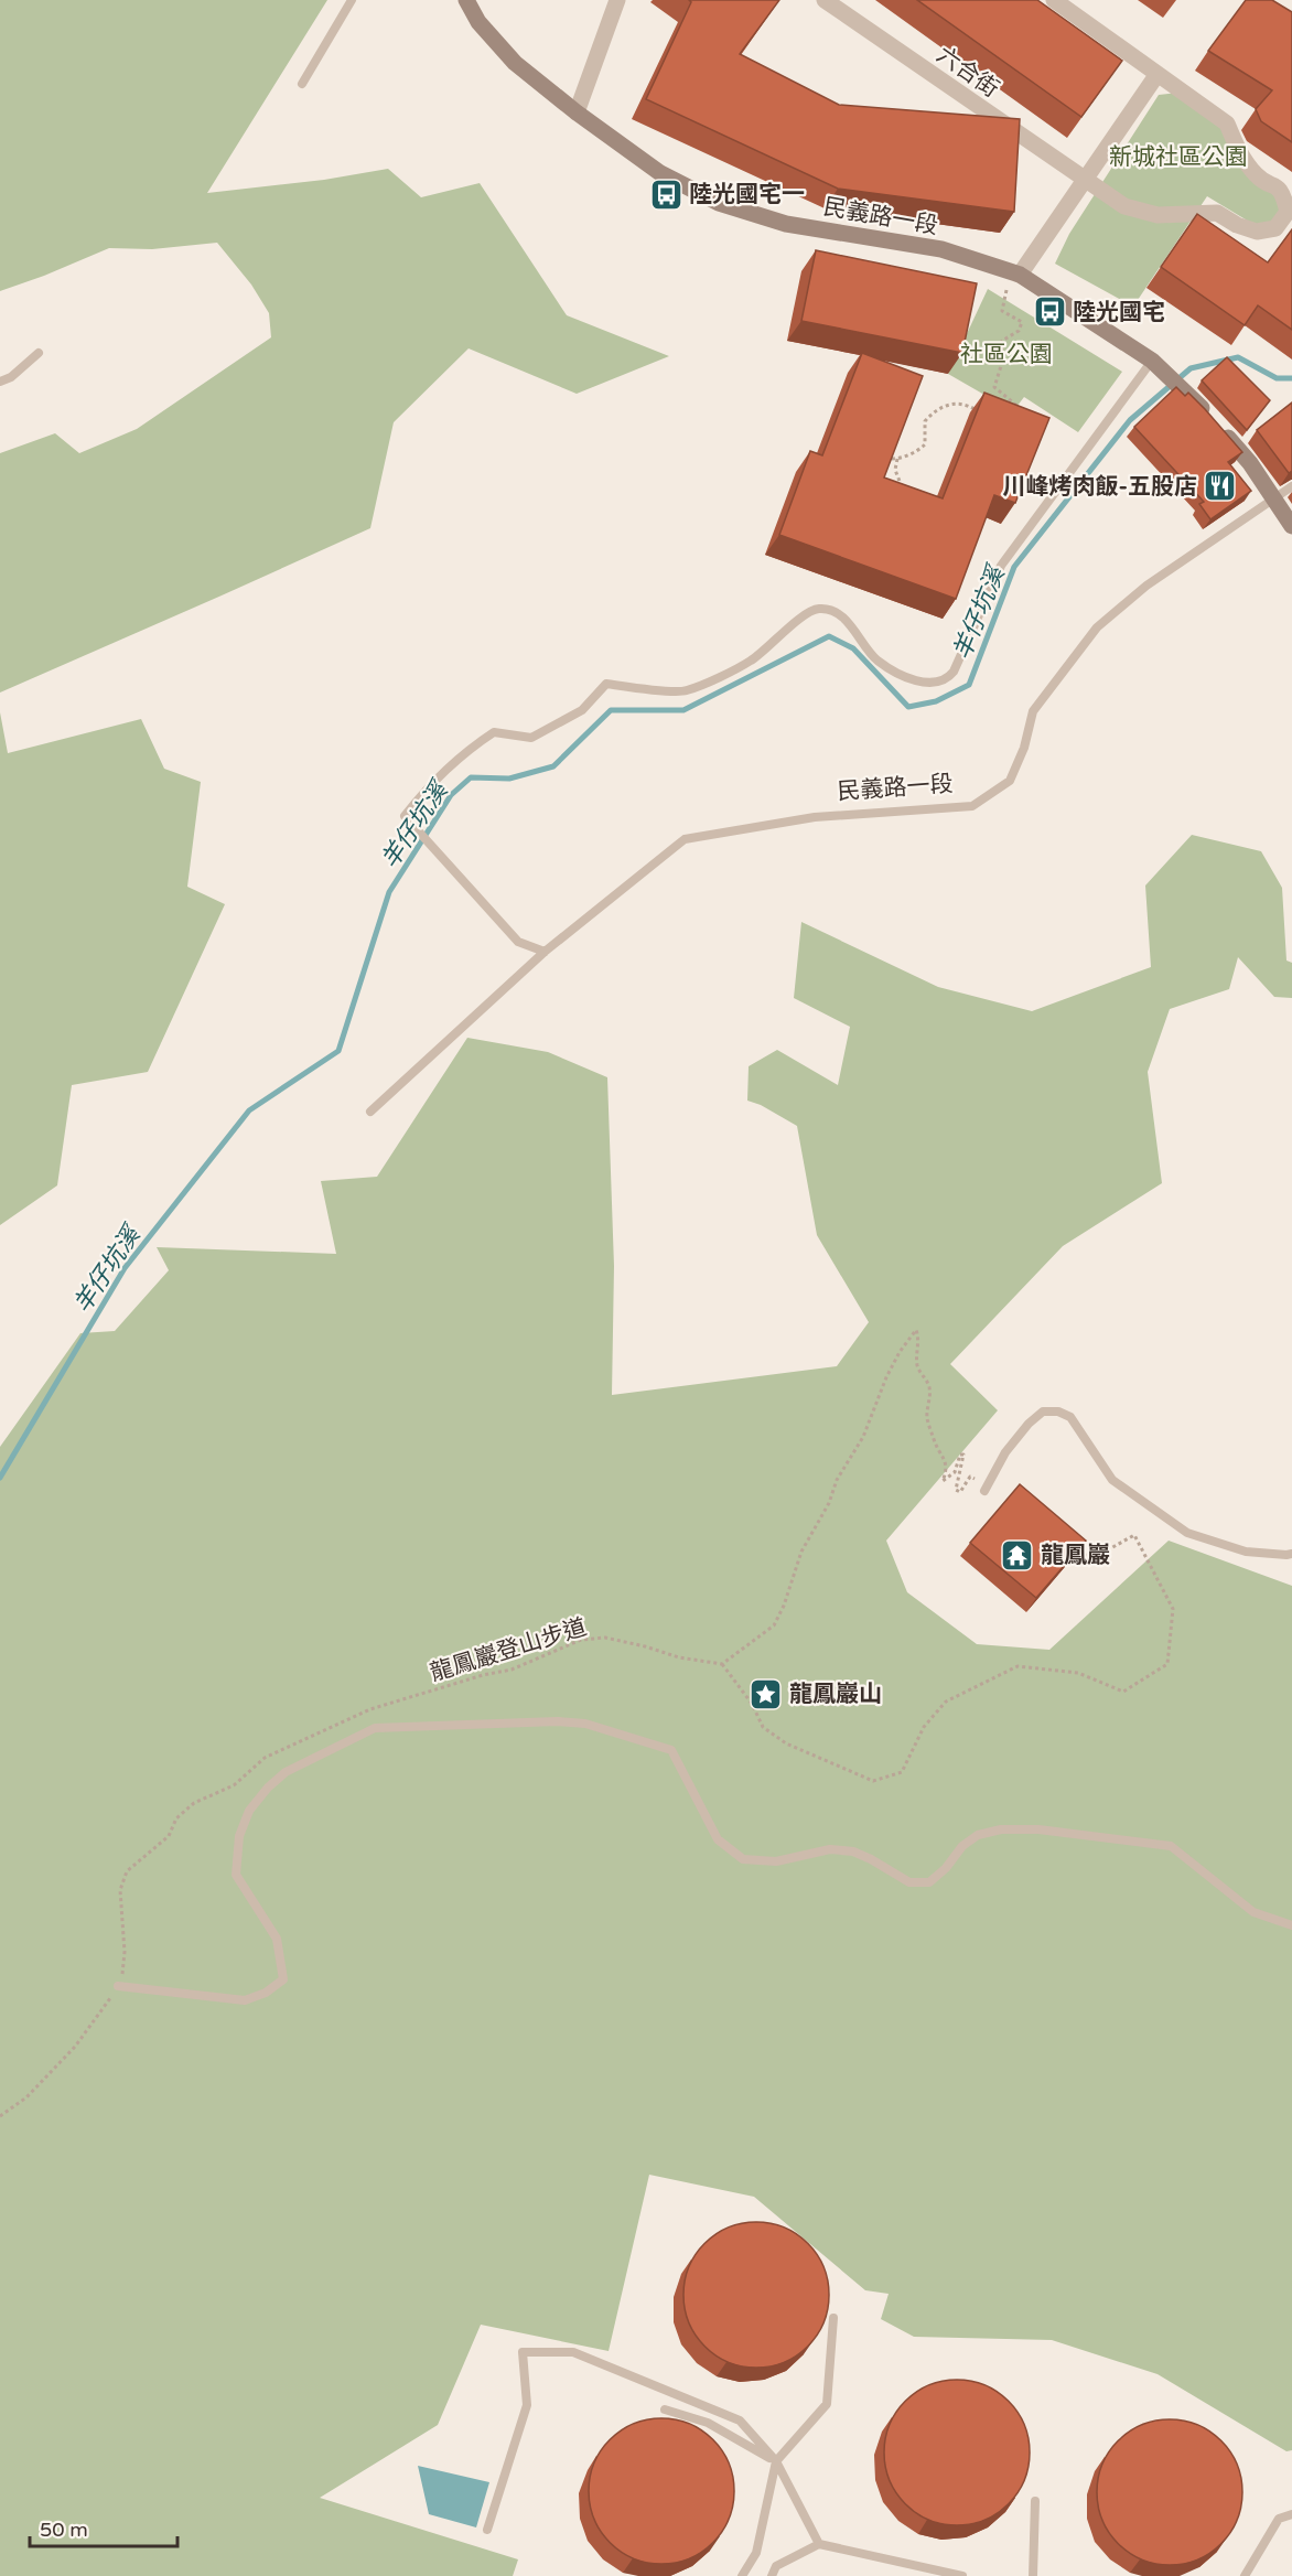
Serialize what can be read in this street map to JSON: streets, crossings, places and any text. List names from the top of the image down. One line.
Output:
{"streets":{"main road":["民義路一段"],"street":["六合街"],"path":["龍鳳巖登山步道"]},"water":["羊仔坑溪"],"parks":["新城社區公園","社區公園"],"places":{"bus stop":["陸光國宅一","陸光國宅"],"restaurant":["川峰烤肉飯-五股店"],"temple":["龍鳳巖"],"place":["龍鳳巖山"]},"scale_bar":"50 m"}
